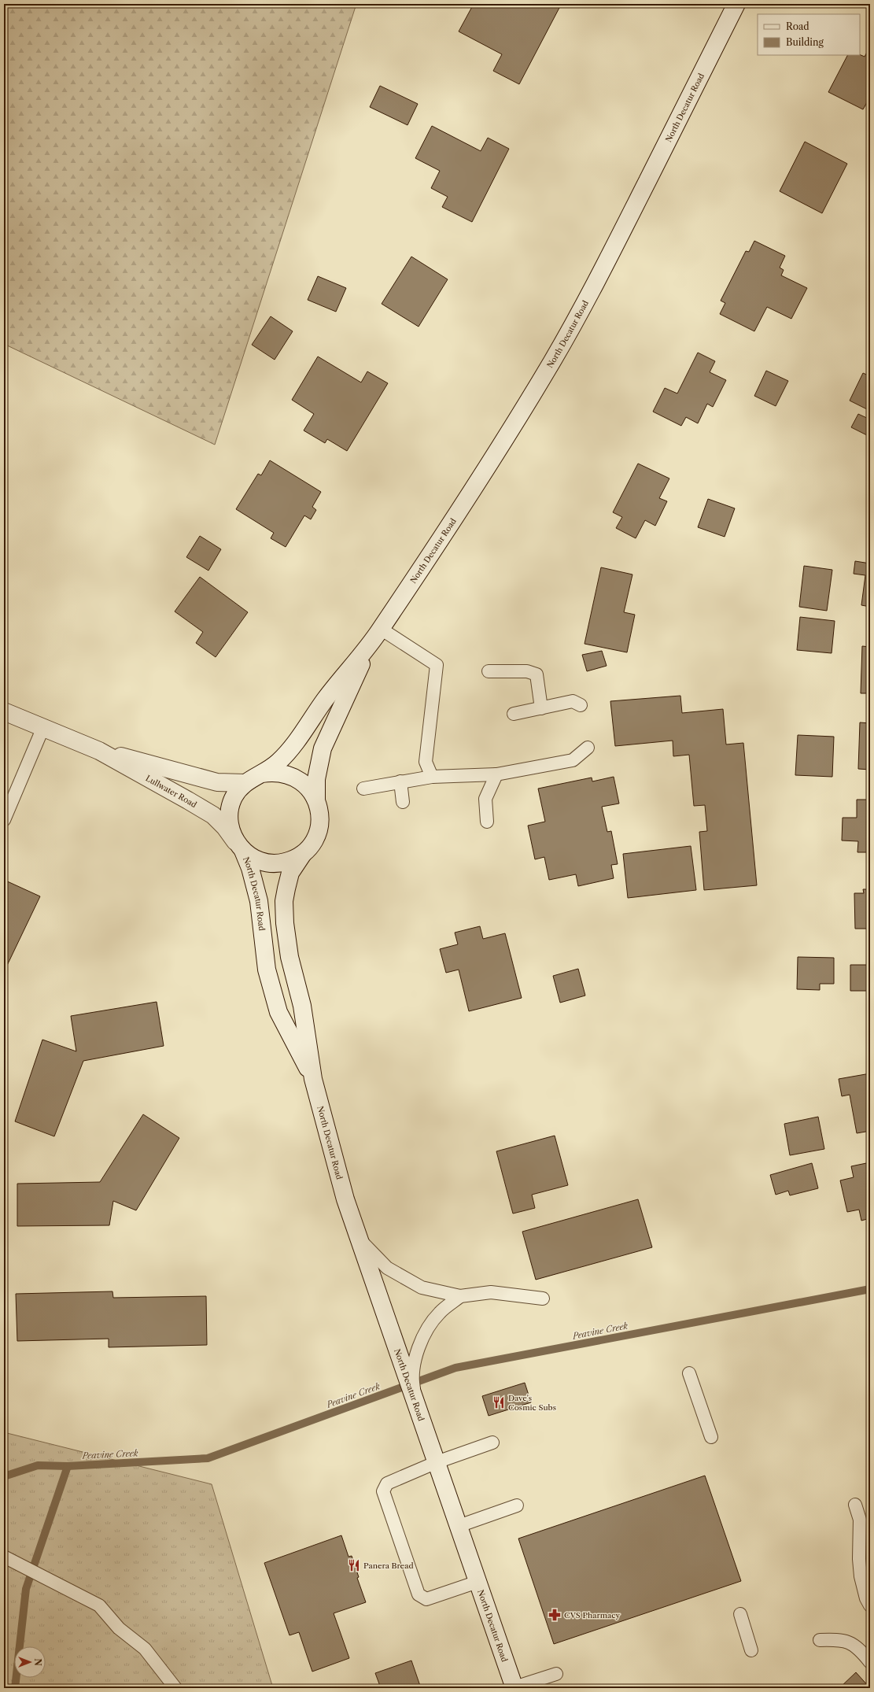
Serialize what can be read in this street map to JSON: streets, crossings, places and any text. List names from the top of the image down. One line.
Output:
{"streets":{"main road":["North Decatur Road","Lullwater Road"]},"crossings":[["North Decatur Road","Lullwater Road"]],"water":["Peavine Creek"],"places":{"restaurant":["Dave's Cosmic Subs","Panera Bread"],"pharmacy":["CVS Pharmacy"]},"legend":["Road","Building"],"north":"right"}
